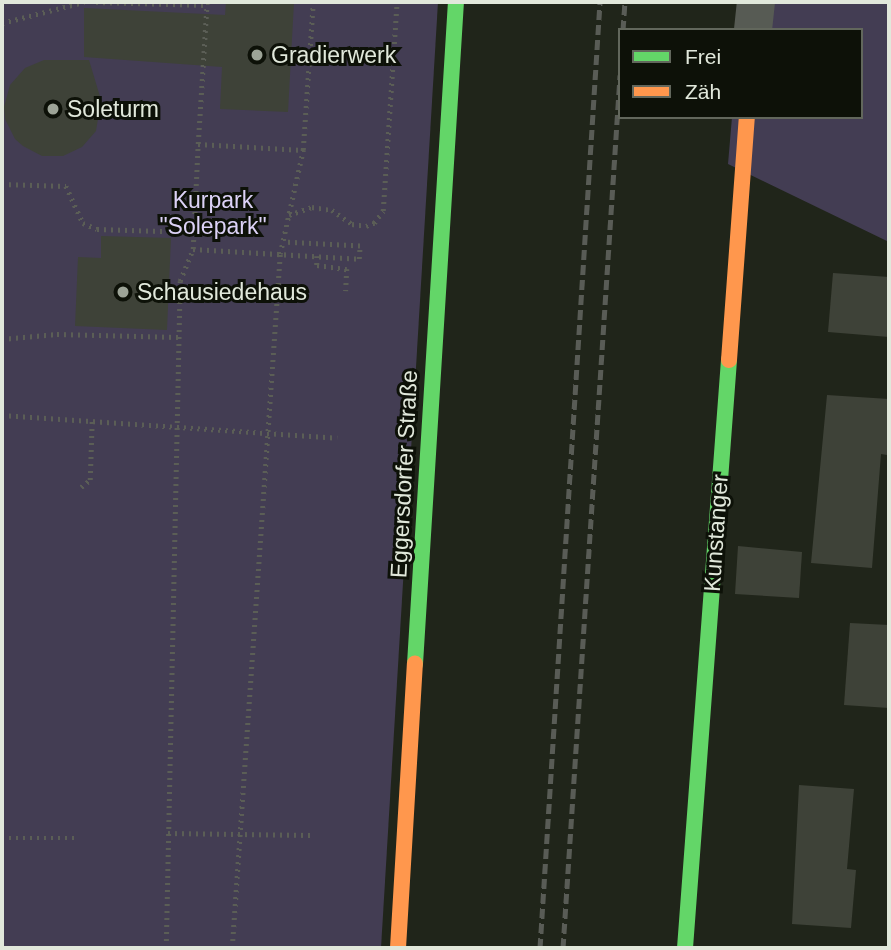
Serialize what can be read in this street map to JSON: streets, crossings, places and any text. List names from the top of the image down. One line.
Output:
{"streets":{"street":["Eggersdorfer Straße","Kunstanger"]},"parks":["Kurpark \"Solepark\""],"places":["Gradierwerk","Soleturm","Schausiedehaus"],"legend":["Frei","Zäh"]}
